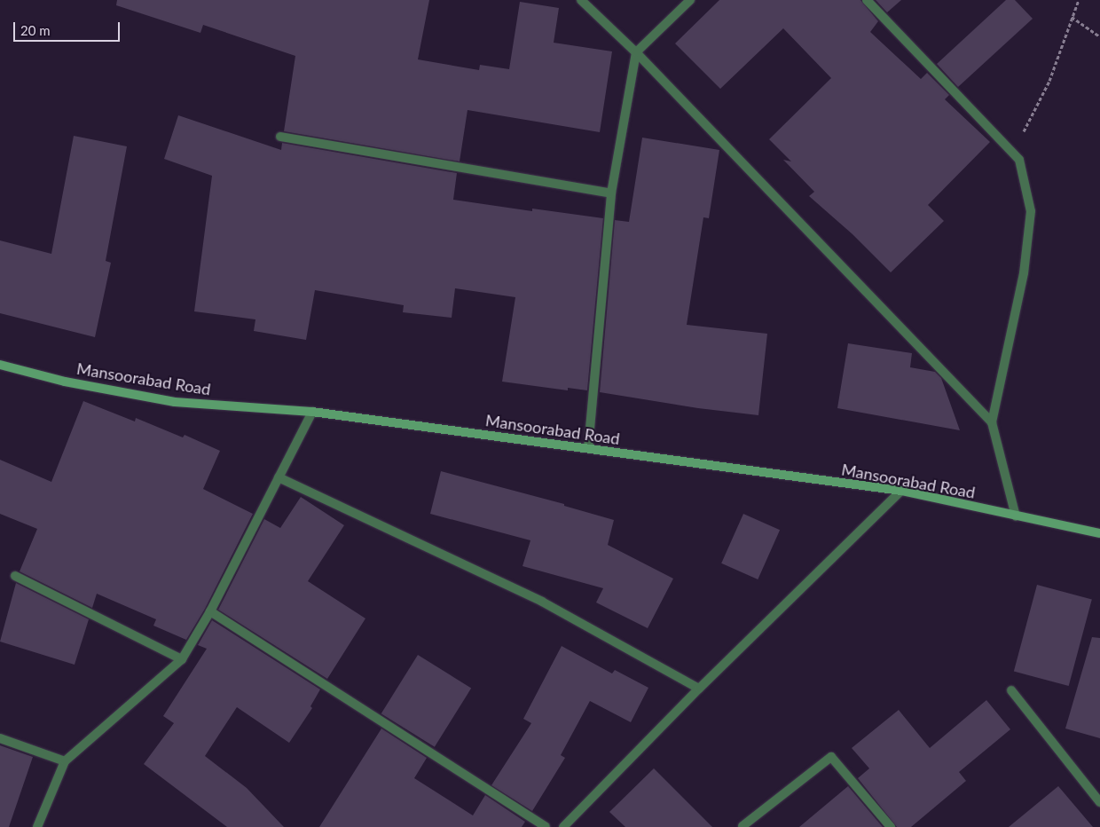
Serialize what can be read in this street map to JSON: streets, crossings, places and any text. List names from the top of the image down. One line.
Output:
{"streets":{"street":["Mansoorabad Road"]},"scale_bar":"20 m"}
